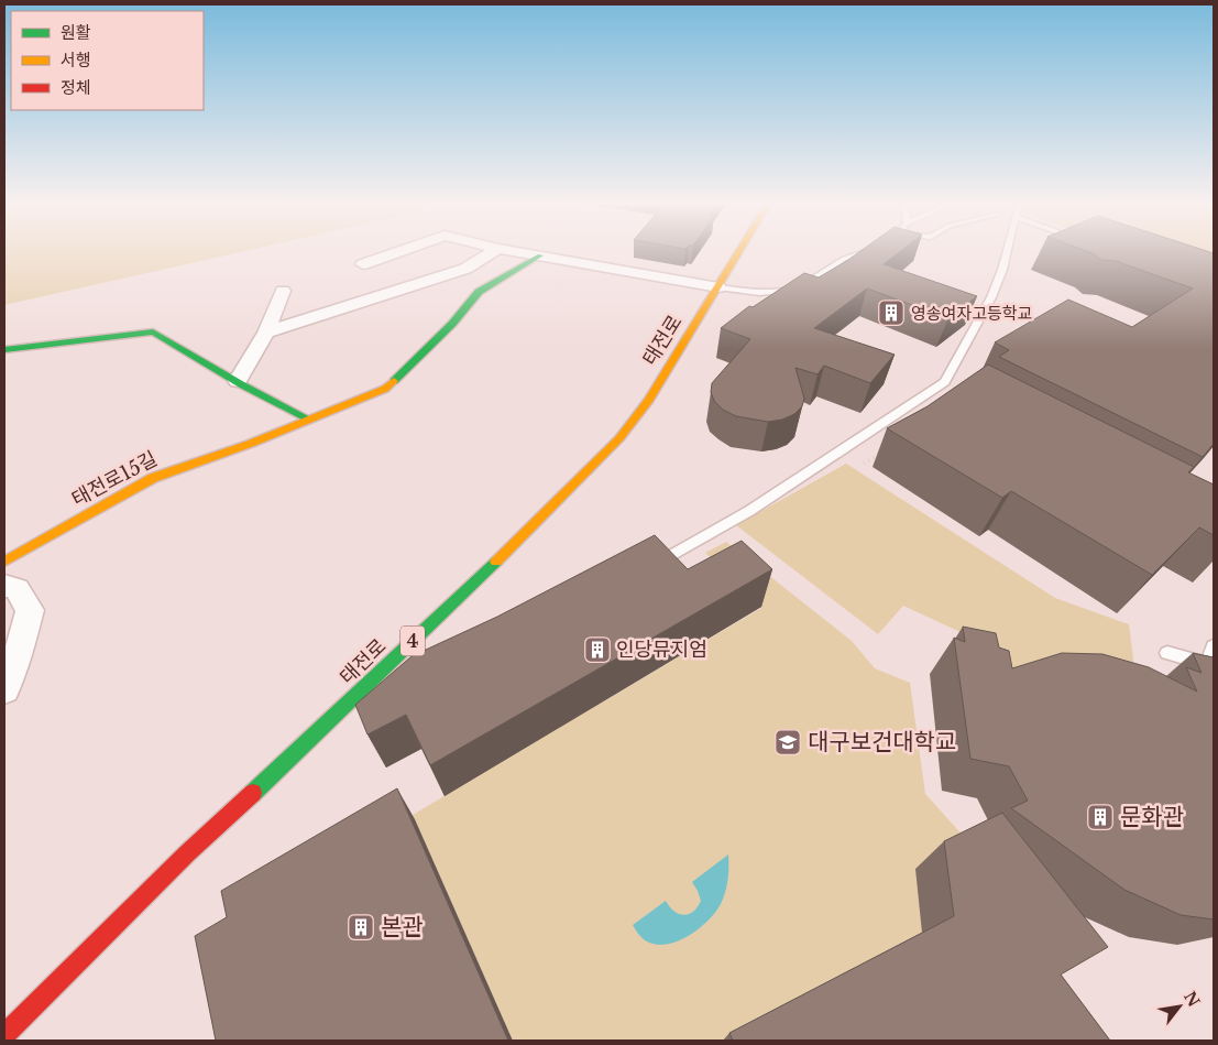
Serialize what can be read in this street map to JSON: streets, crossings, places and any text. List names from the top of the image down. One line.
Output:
{"streets":{"main road":["태전로","태전로15길","4"]},"places":{"building":["영송여자고등학교","인당뮤지엄","문화관","본관"],"school or university":["대구보건대학교"]},"legend":["원활","서행","정체"],"north":"top right"}
